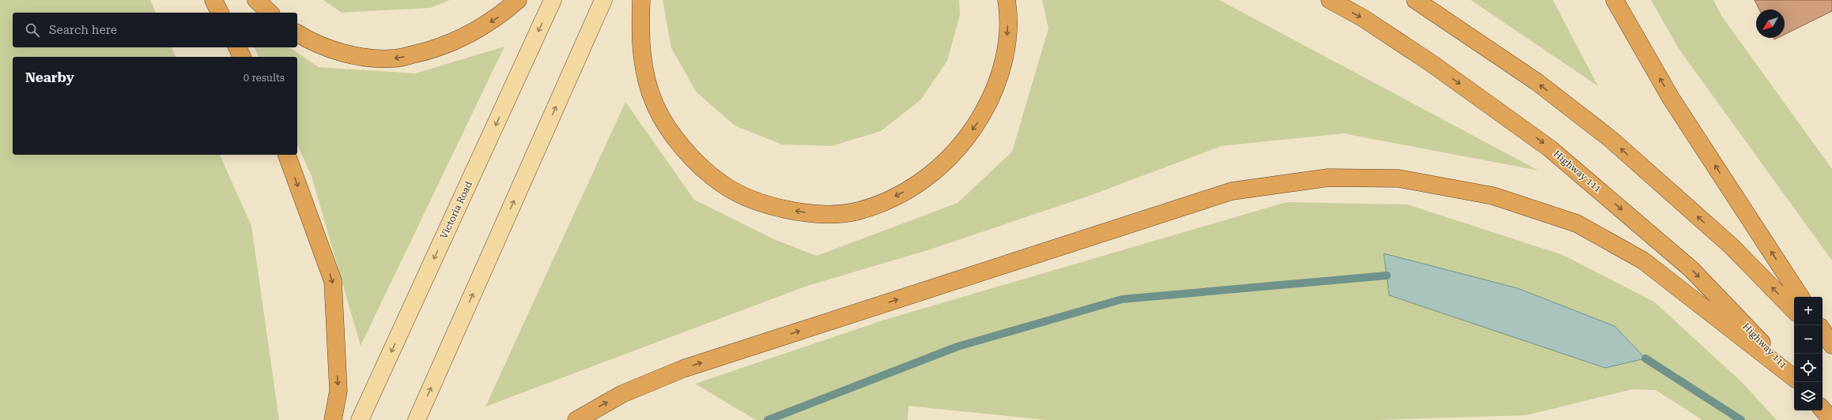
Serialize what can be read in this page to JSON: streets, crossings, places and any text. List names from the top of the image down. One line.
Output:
{"streets":{"highway":["Highway 111"],"main road":["Victoria Road"]},"north":"bottom left","page":{"search":"Search here","heading":["Nearby","0 results"],"map_buttons":["+","−"]}}
